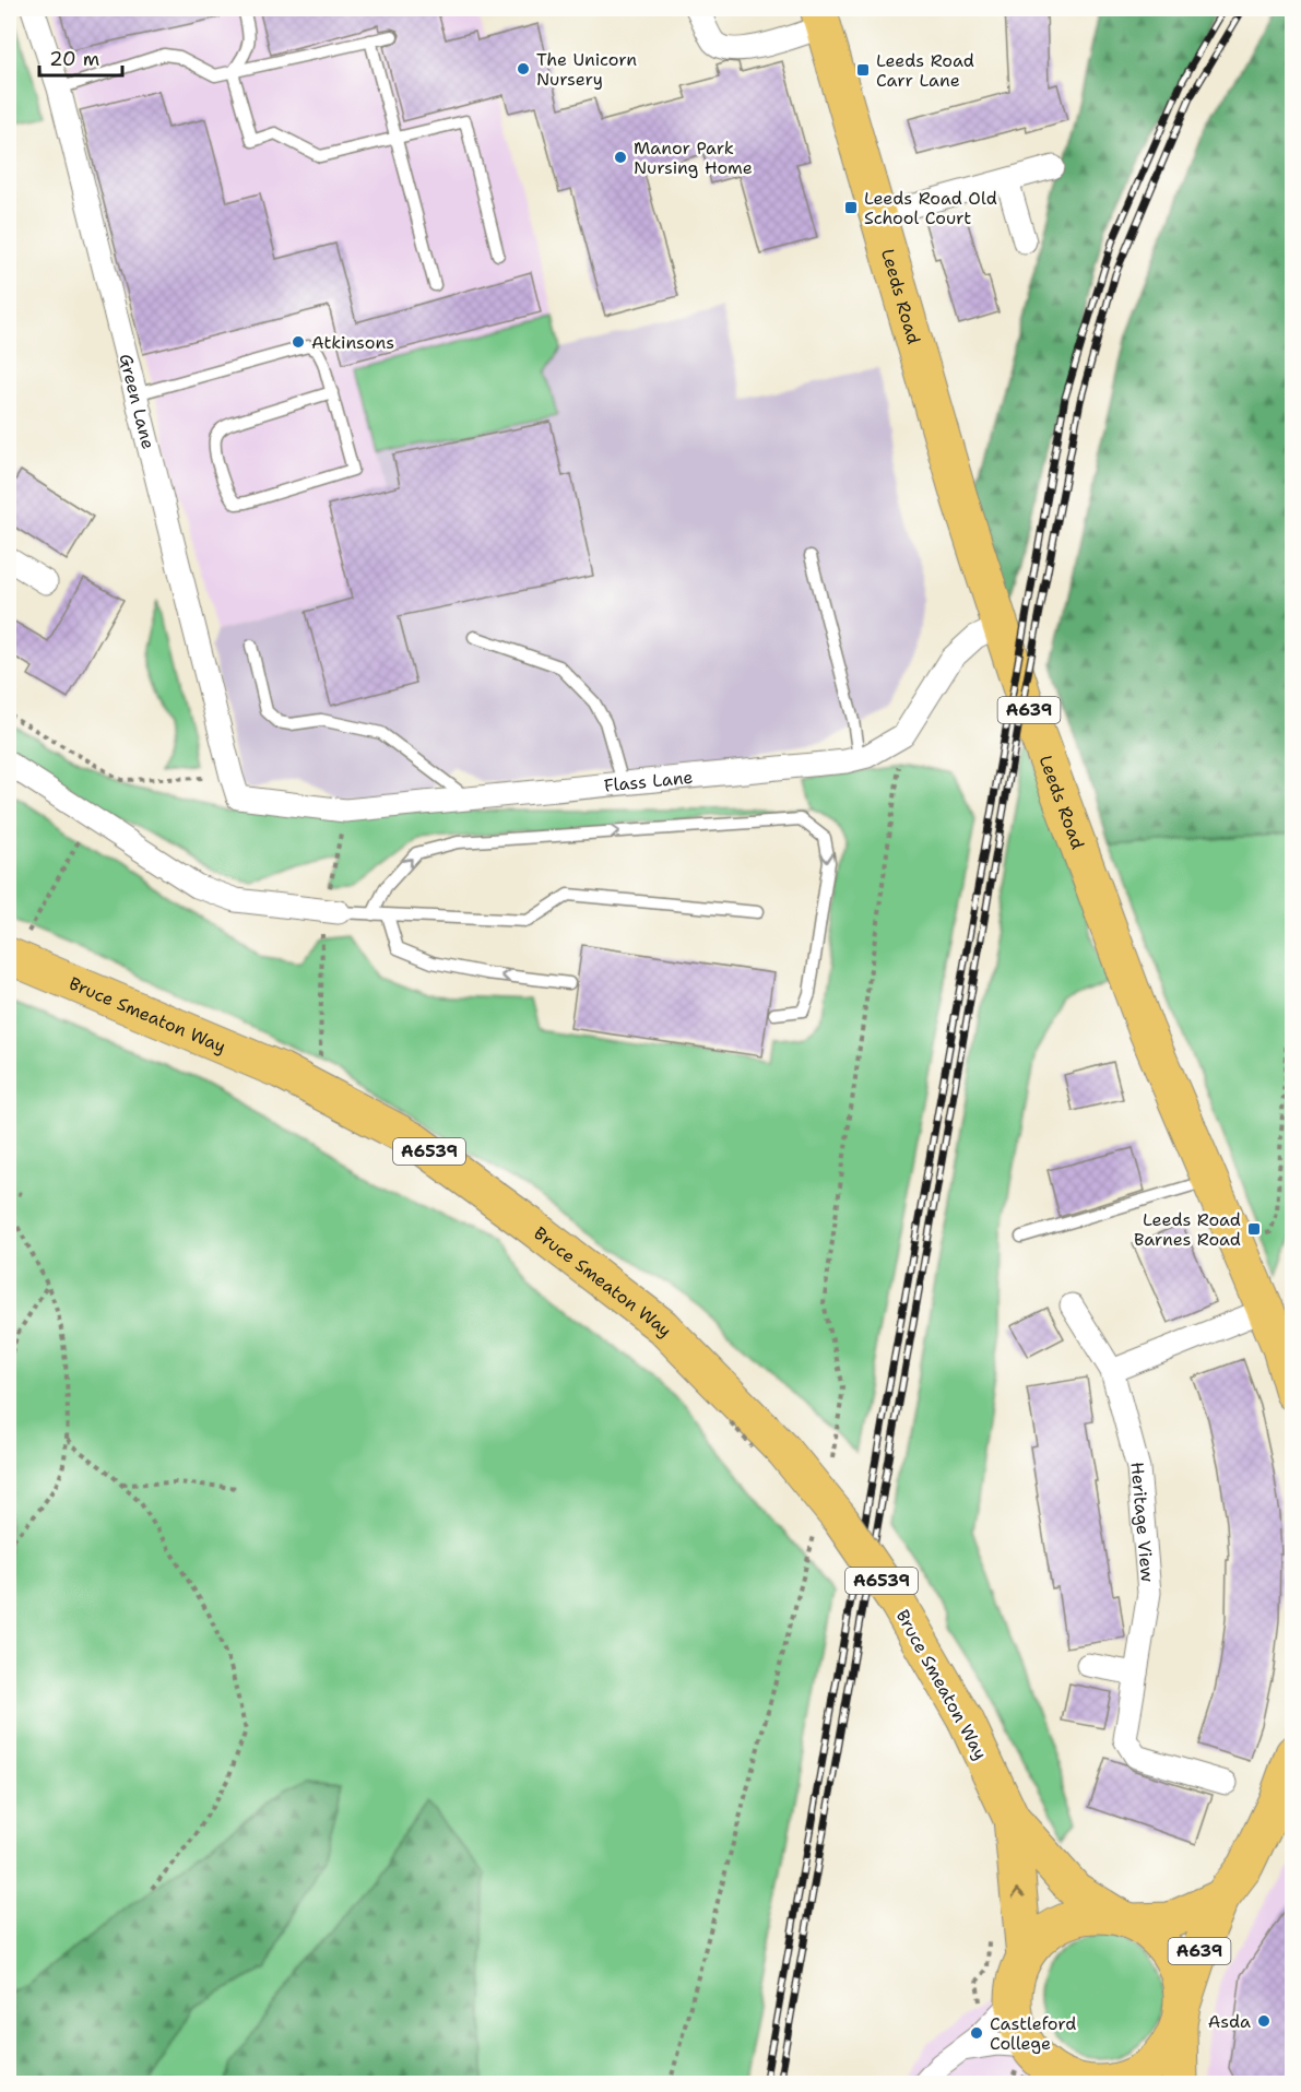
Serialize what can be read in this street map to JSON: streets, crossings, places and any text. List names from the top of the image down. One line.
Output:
{"streets":{"main road":["Leeds Road","A639","Bruce Smeaton Way","A6539"],"street":["Green Lane","Flass Lane","Heritage View"]},"crossings":[["Leeds Road","Flass Lane"],["Green Lane","Flass Lane"],["A639","Bruce Smeaton Way"]],"places":{"other":["The Unicorn Nursery","Manor Park Nursing Home","Atkinsons","Asda","Castleford College"],"transit":["Leeds Road Carr Lane","Leeds Road Old School Court","Leeds Road Barnes Road"]},"scale_bar":"20 m"}
